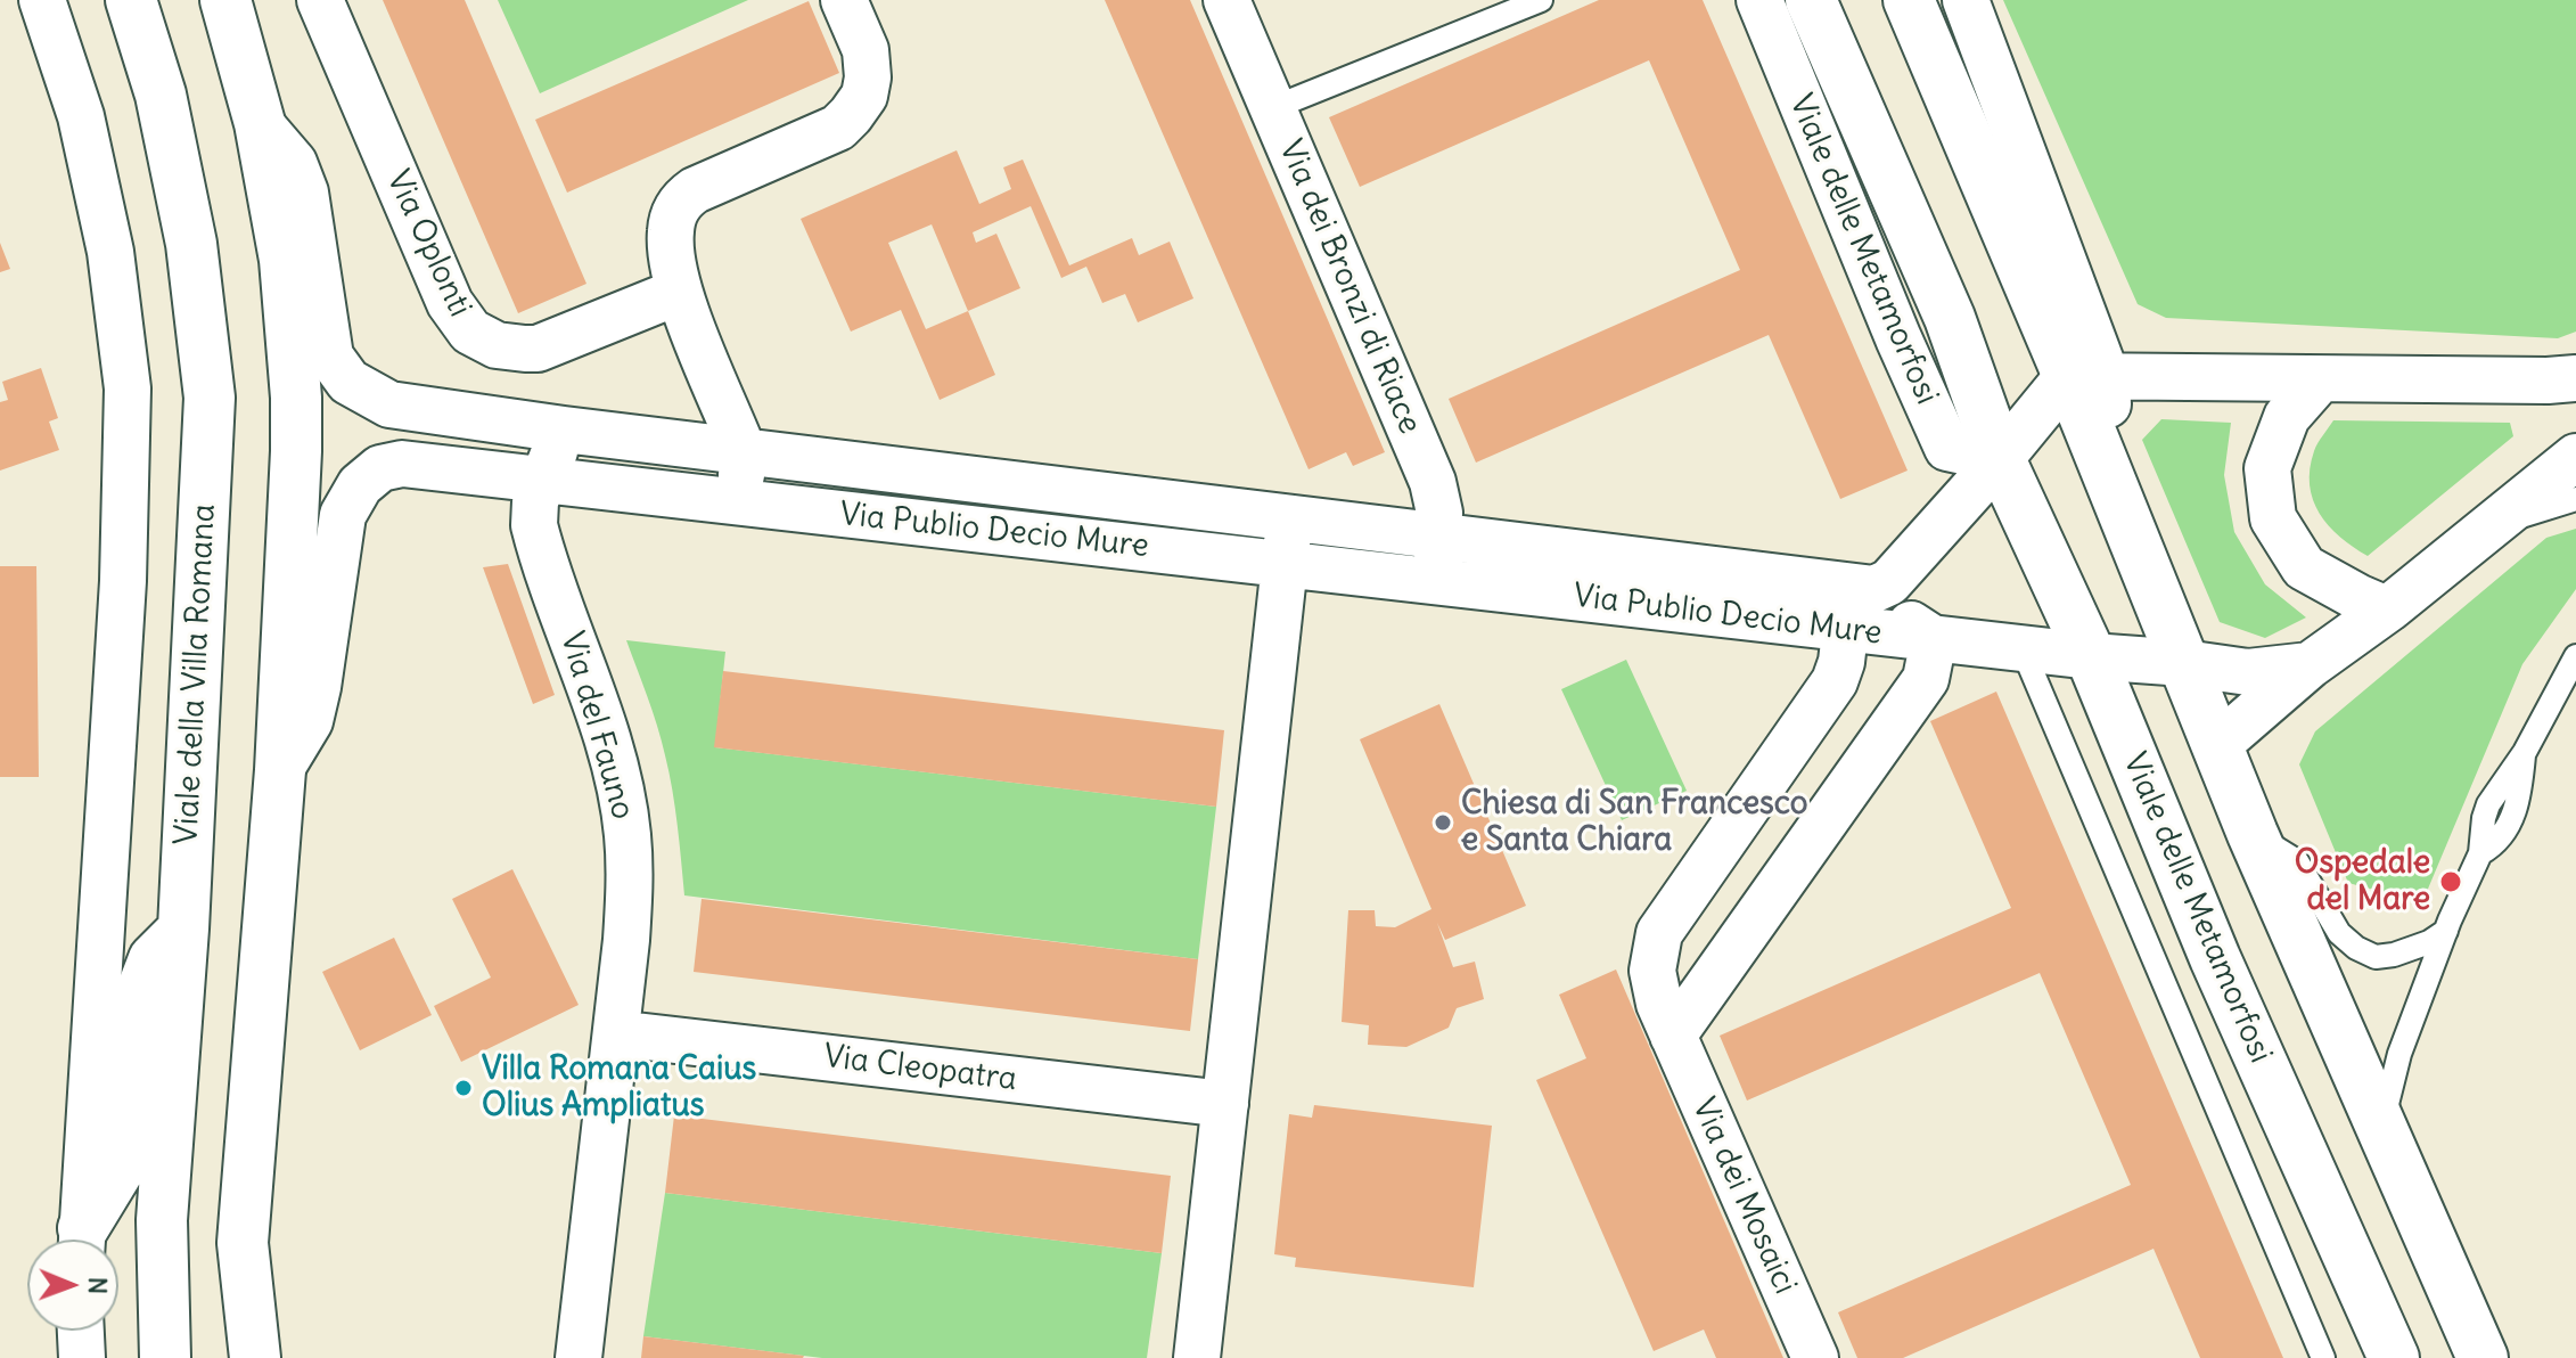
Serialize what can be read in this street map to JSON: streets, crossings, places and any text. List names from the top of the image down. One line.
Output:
{"streets":{"main road":["Viale delle Metamorfosi","Viale della Villa Romana"],"street":["Via Oplonti","Via dei Bronzi di Riace","Via Publio Decio Mure","Via del Fauno","Via Cleopatra","Via dei Mosaici"]},"crossings":[["Viale delle Metamorfosi","Via Publio Decio Mure"],["Via dei Bronzi di Riace","Via Publio Decio Mure"],["Via Publio Decio Mure","Via del Fauno"],["Via Publio Decio Mure","Via dei Mosaici"],["Via del Fauno","Via Cleopatra"]],"places":["Chiesa di San Francesco e Santa Chiara","Ospedale del Mare","Villa Romana Caius Olius Ampliatus"],"north":"right"}
